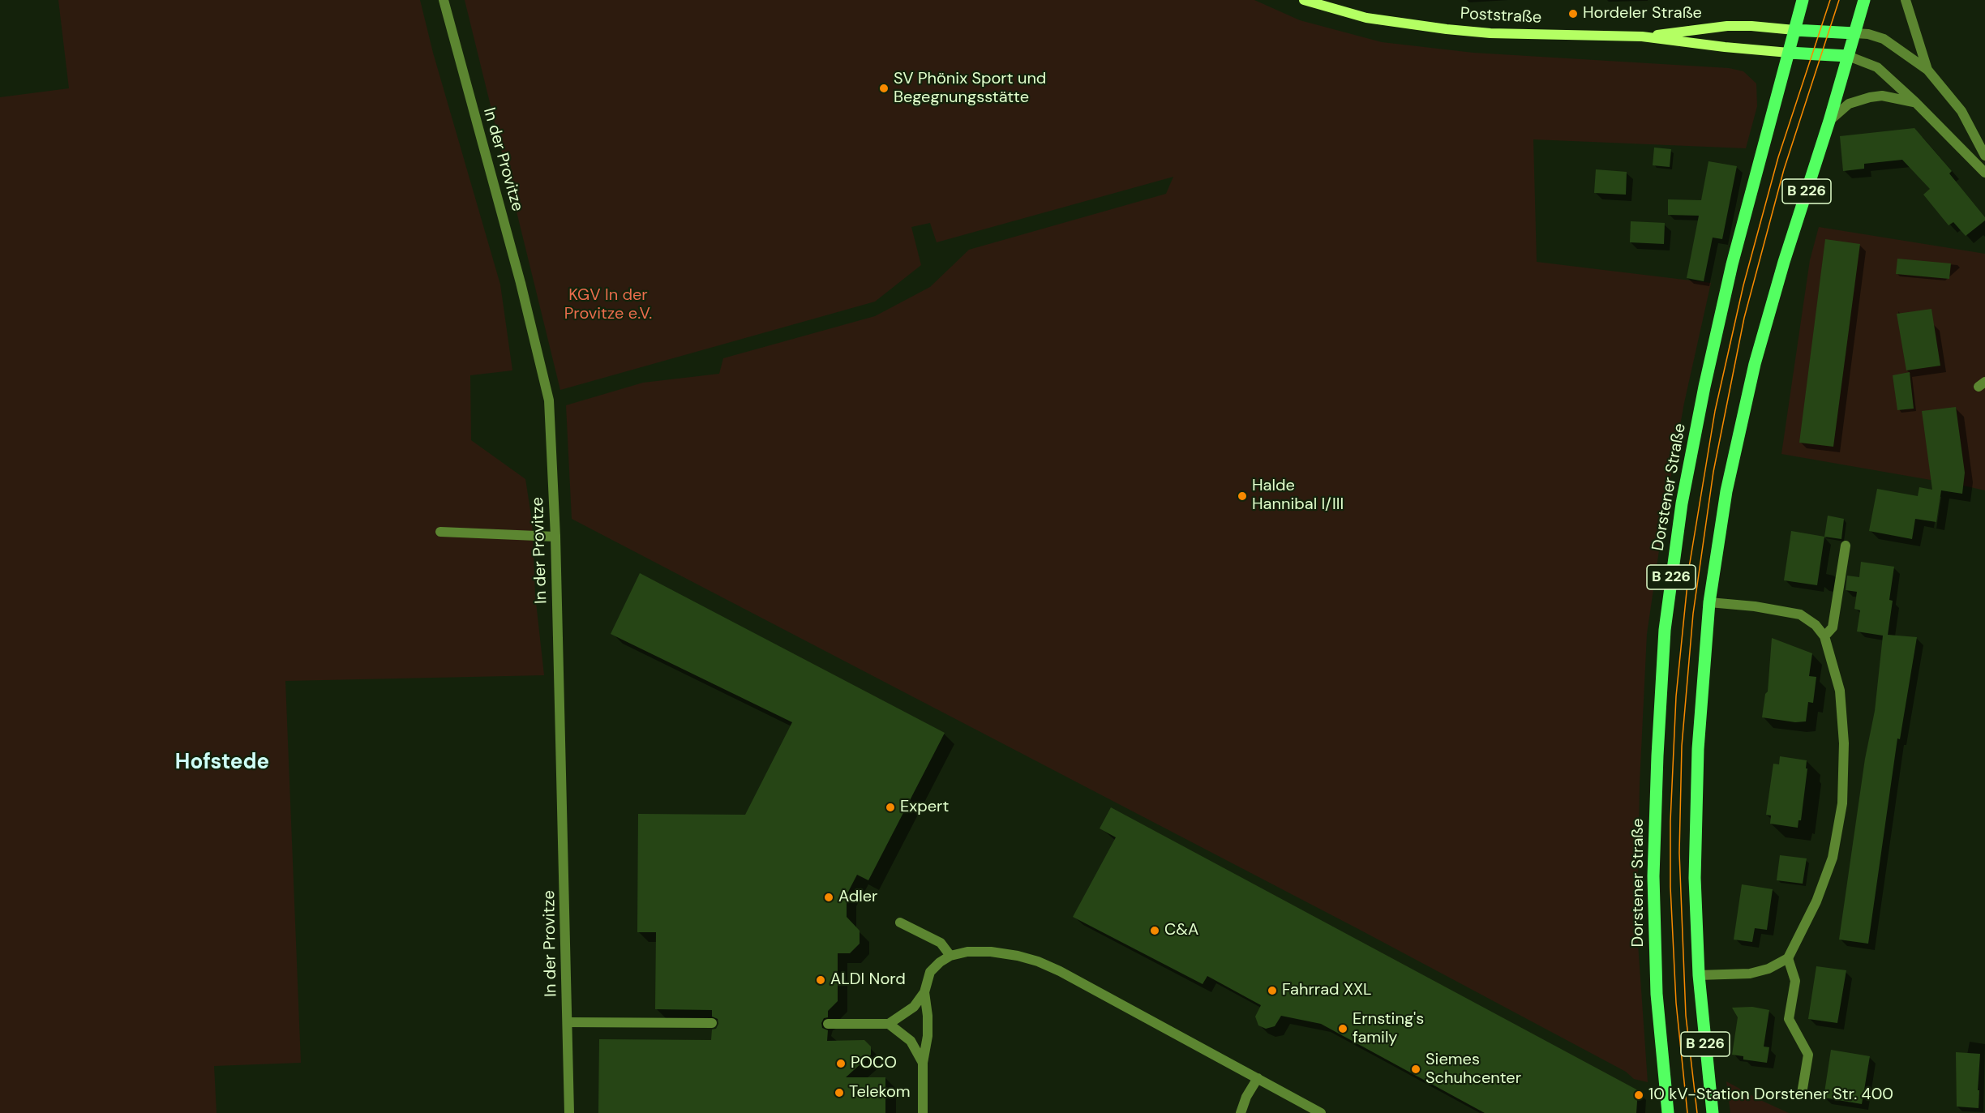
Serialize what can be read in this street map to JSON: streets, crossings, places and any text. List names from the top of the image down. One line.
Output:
{"streets":{"main road":["B 226","Dorstener Straße"],"street":["Poststraße","In der Provitze"]},"crossings":[["Poststraße","Dorstener Straße"]],"districts":["Hofstede"],"parks":["KGV In der Provitze e.V."],"places":["Hordeler Straße","SV Phönix Sport und Begegnungsstätte","Halde Hannibal I/III","Expert","Adler","C&A","ALDI Nord","Fahrrad XXL","Ernsting's family","POCO","Siemes Schuhcenter","Telekom","10 kV-Station Dorstener Str. 400"]}
